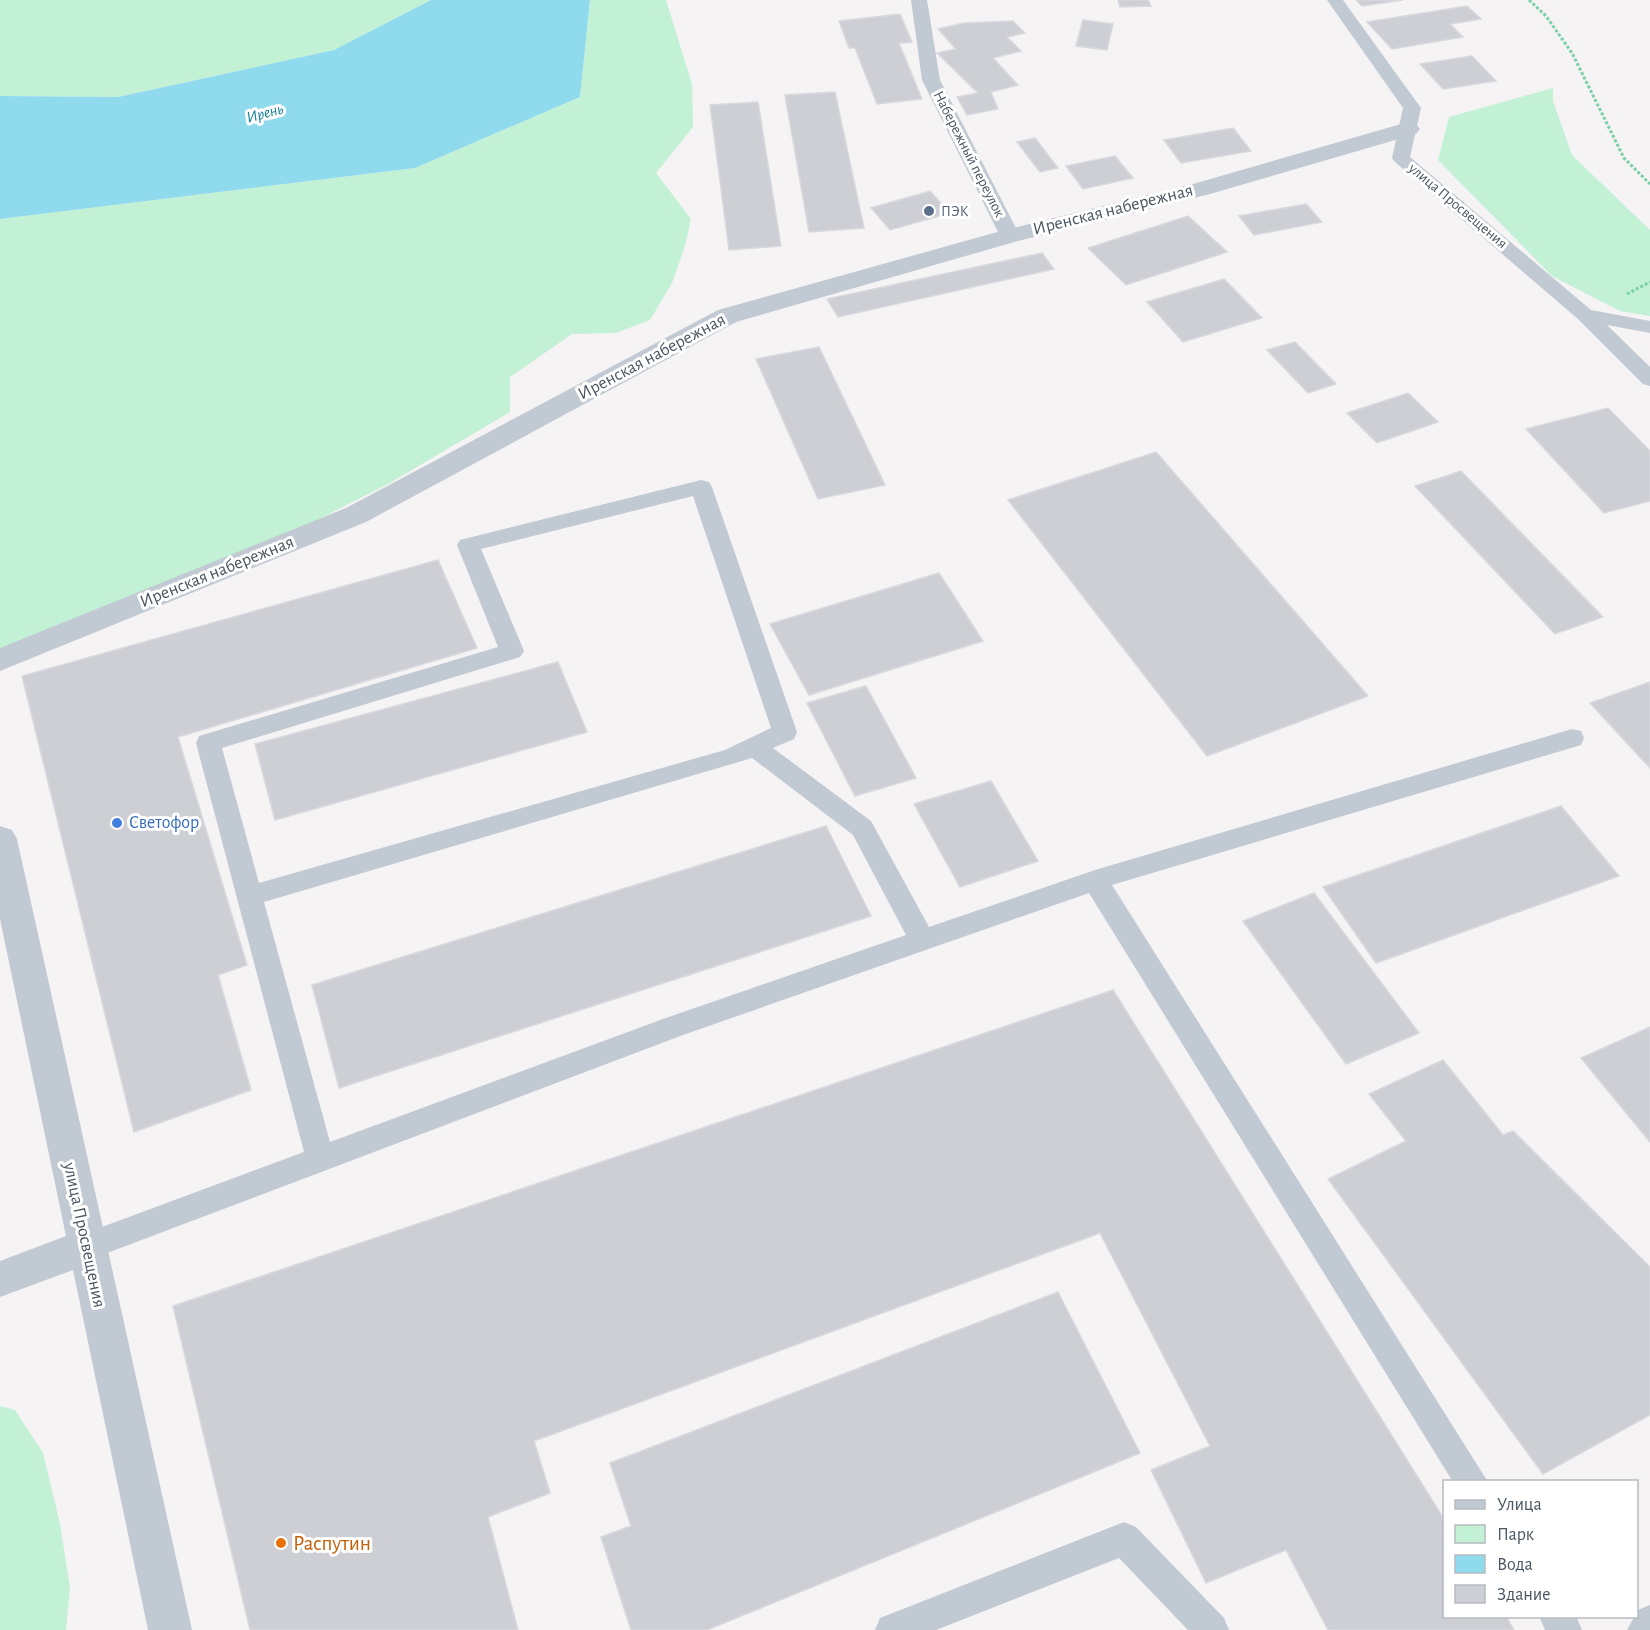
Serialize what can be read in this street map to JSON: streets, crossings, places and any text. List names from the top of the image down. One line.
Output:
{"streets":{"street":["улица Просвещения","Иренская набережная"],"lane":["Набережный переулок"]},"crossings":[["Набережный переулок","Иренская набережная"],["улица Просвещения","Иренская набережная"]],"water":["Ирень"],"places":["ПЭК","Светофор","Распутин"],"legend":["Улица","Парк","Вода","Здание"]}
